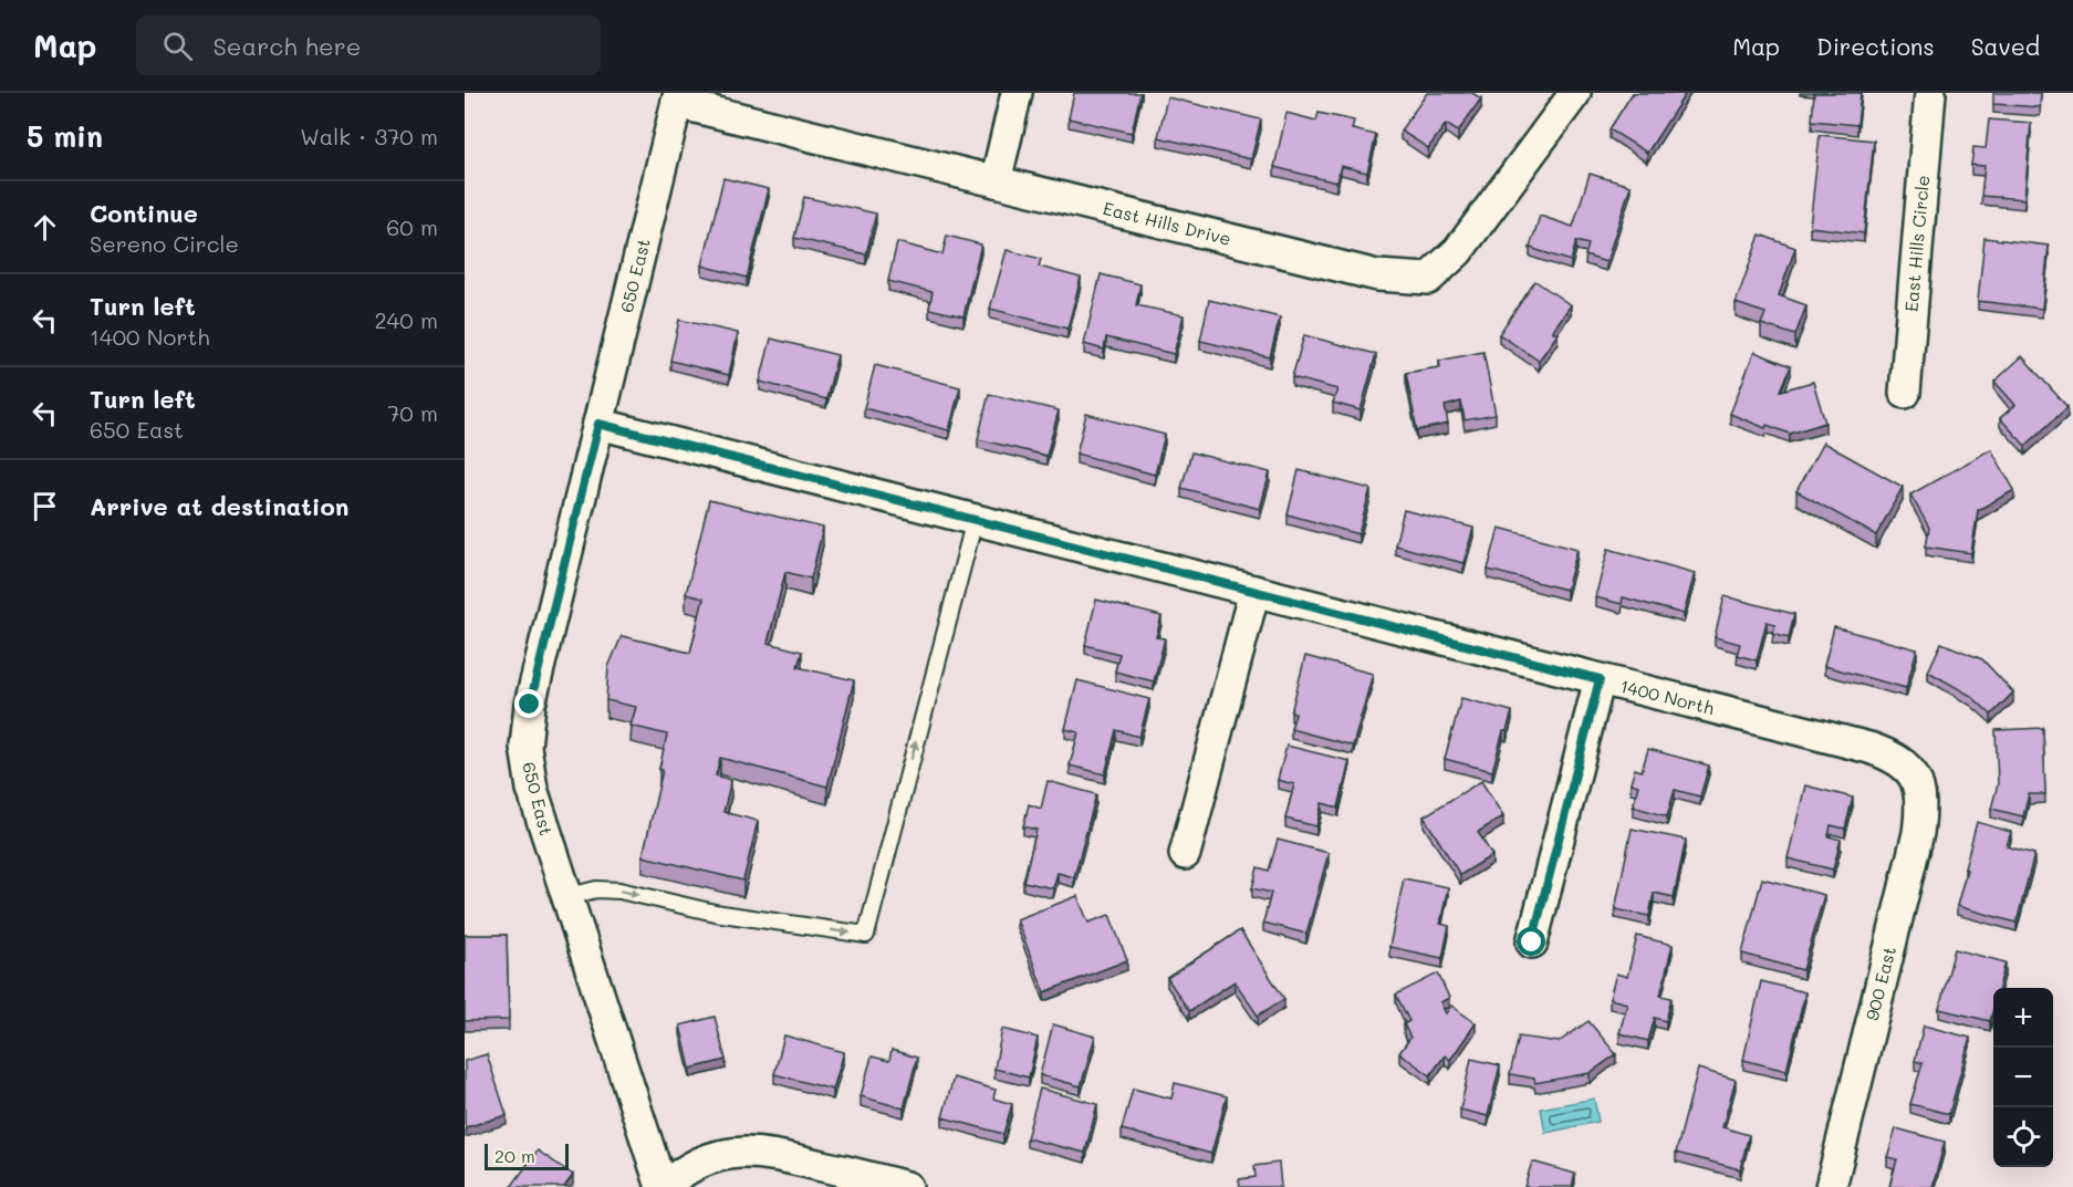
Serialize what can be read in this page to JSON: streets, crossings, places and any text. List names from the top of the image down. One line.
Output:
{"streets":{"street":["East Hills Drive","East Hills Circle","650 East","1400 North","900 East"]},"crossings":[["East Hills Drive","650 East"],["650 East","1400 North"],["1400 North","900 East"]],"scale_bar":"20 m","page":{"header":"Map","search":"Search here","nav":["Map","Directions","Saved"],"heading":["5 min","Walk · 370 m"],"list":[["Continue","Sereno Circle","60 m"],["Turn left","1400 North","240 m"],["Turn left","650 East","70 m"],"Arrive at destination"],"map_buttons":["+","−"],"scale":"20 m"}}
